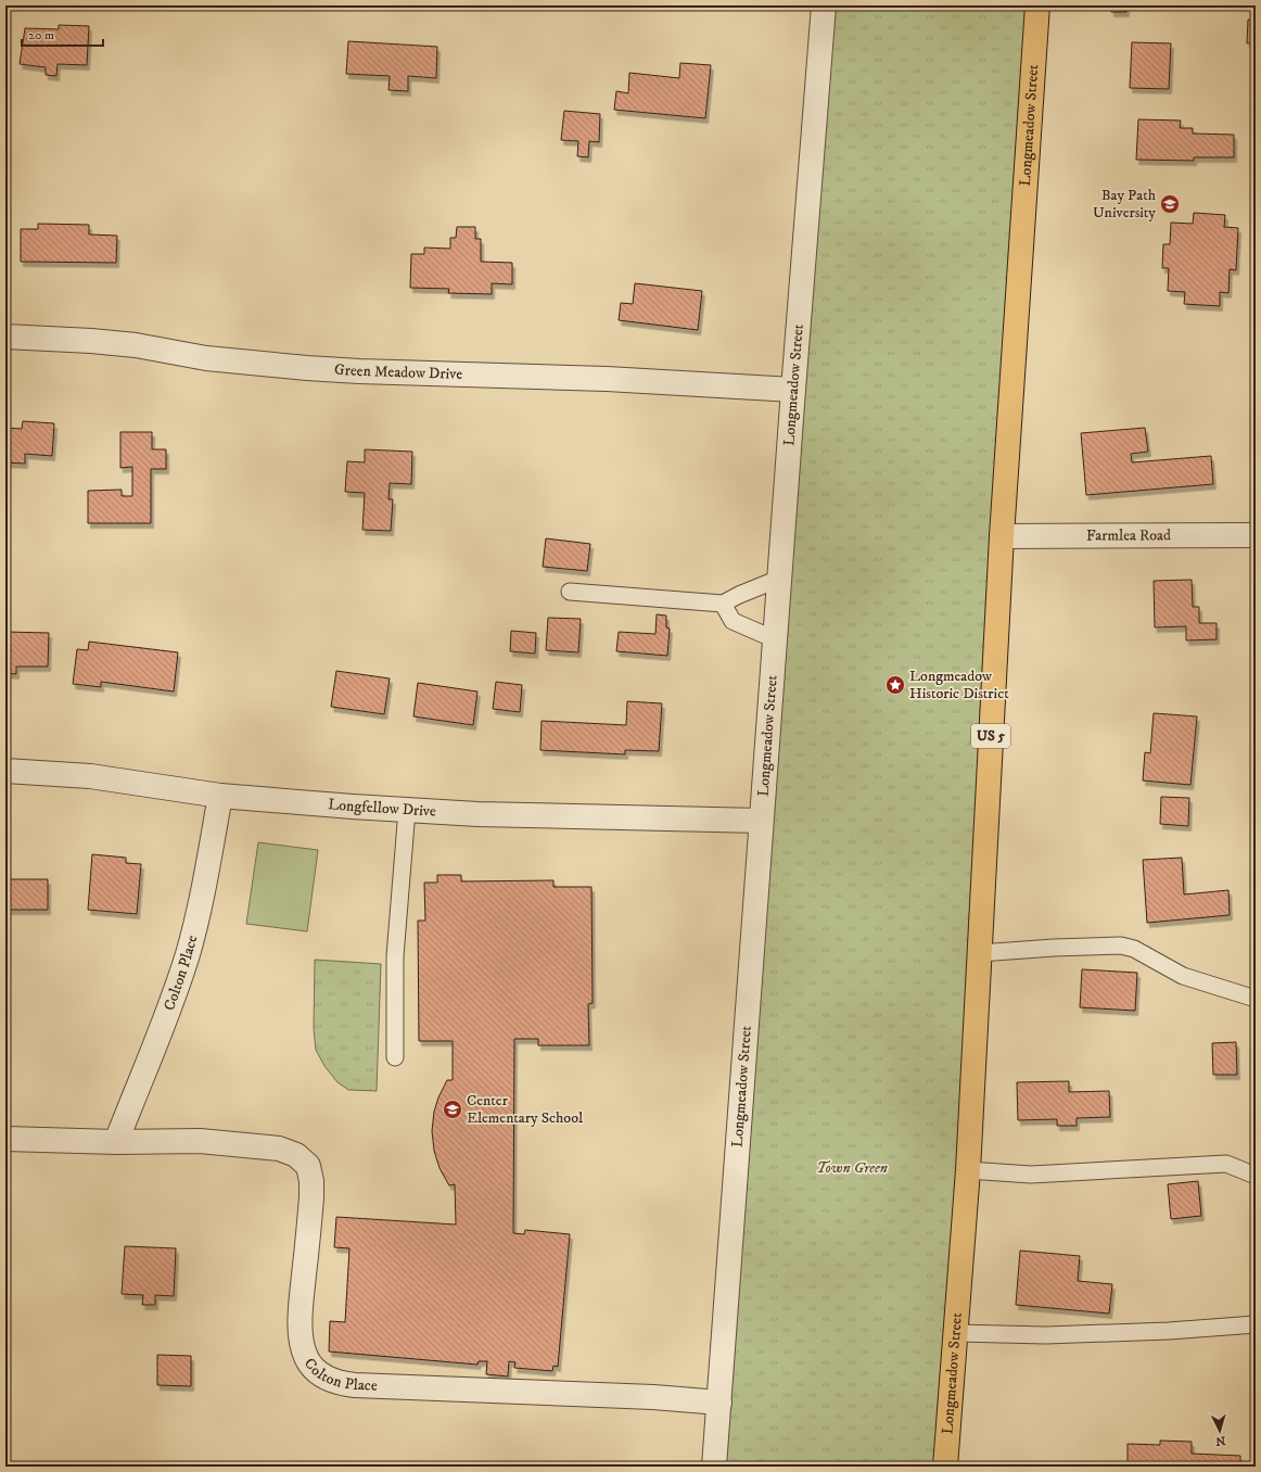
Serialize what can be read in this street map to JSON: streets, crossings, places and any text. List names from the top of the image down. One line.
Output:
{"streets":{"main road":["Longmeadow Street","US 5"],"street":["Green Meadow Drive","Farmlea Road","Longfellow Drive","Colton Place"]},"crossings":[["Longmeadow Street","Green Meadow Drive"],["Longmeadow Street","Farmlea Road"],["Longmeadow Street","Longfellow Drive"],["Longmeadow Street","Colton Place"],["Longfellow Drive","Colton Place"]],"parks":["Town Green"],"places":{"school or university":["Bay Path University","Center Elementary School"],"place":["Longmeadow Historic District"]},"scale_bar":"20 m","north":"bottom"}
